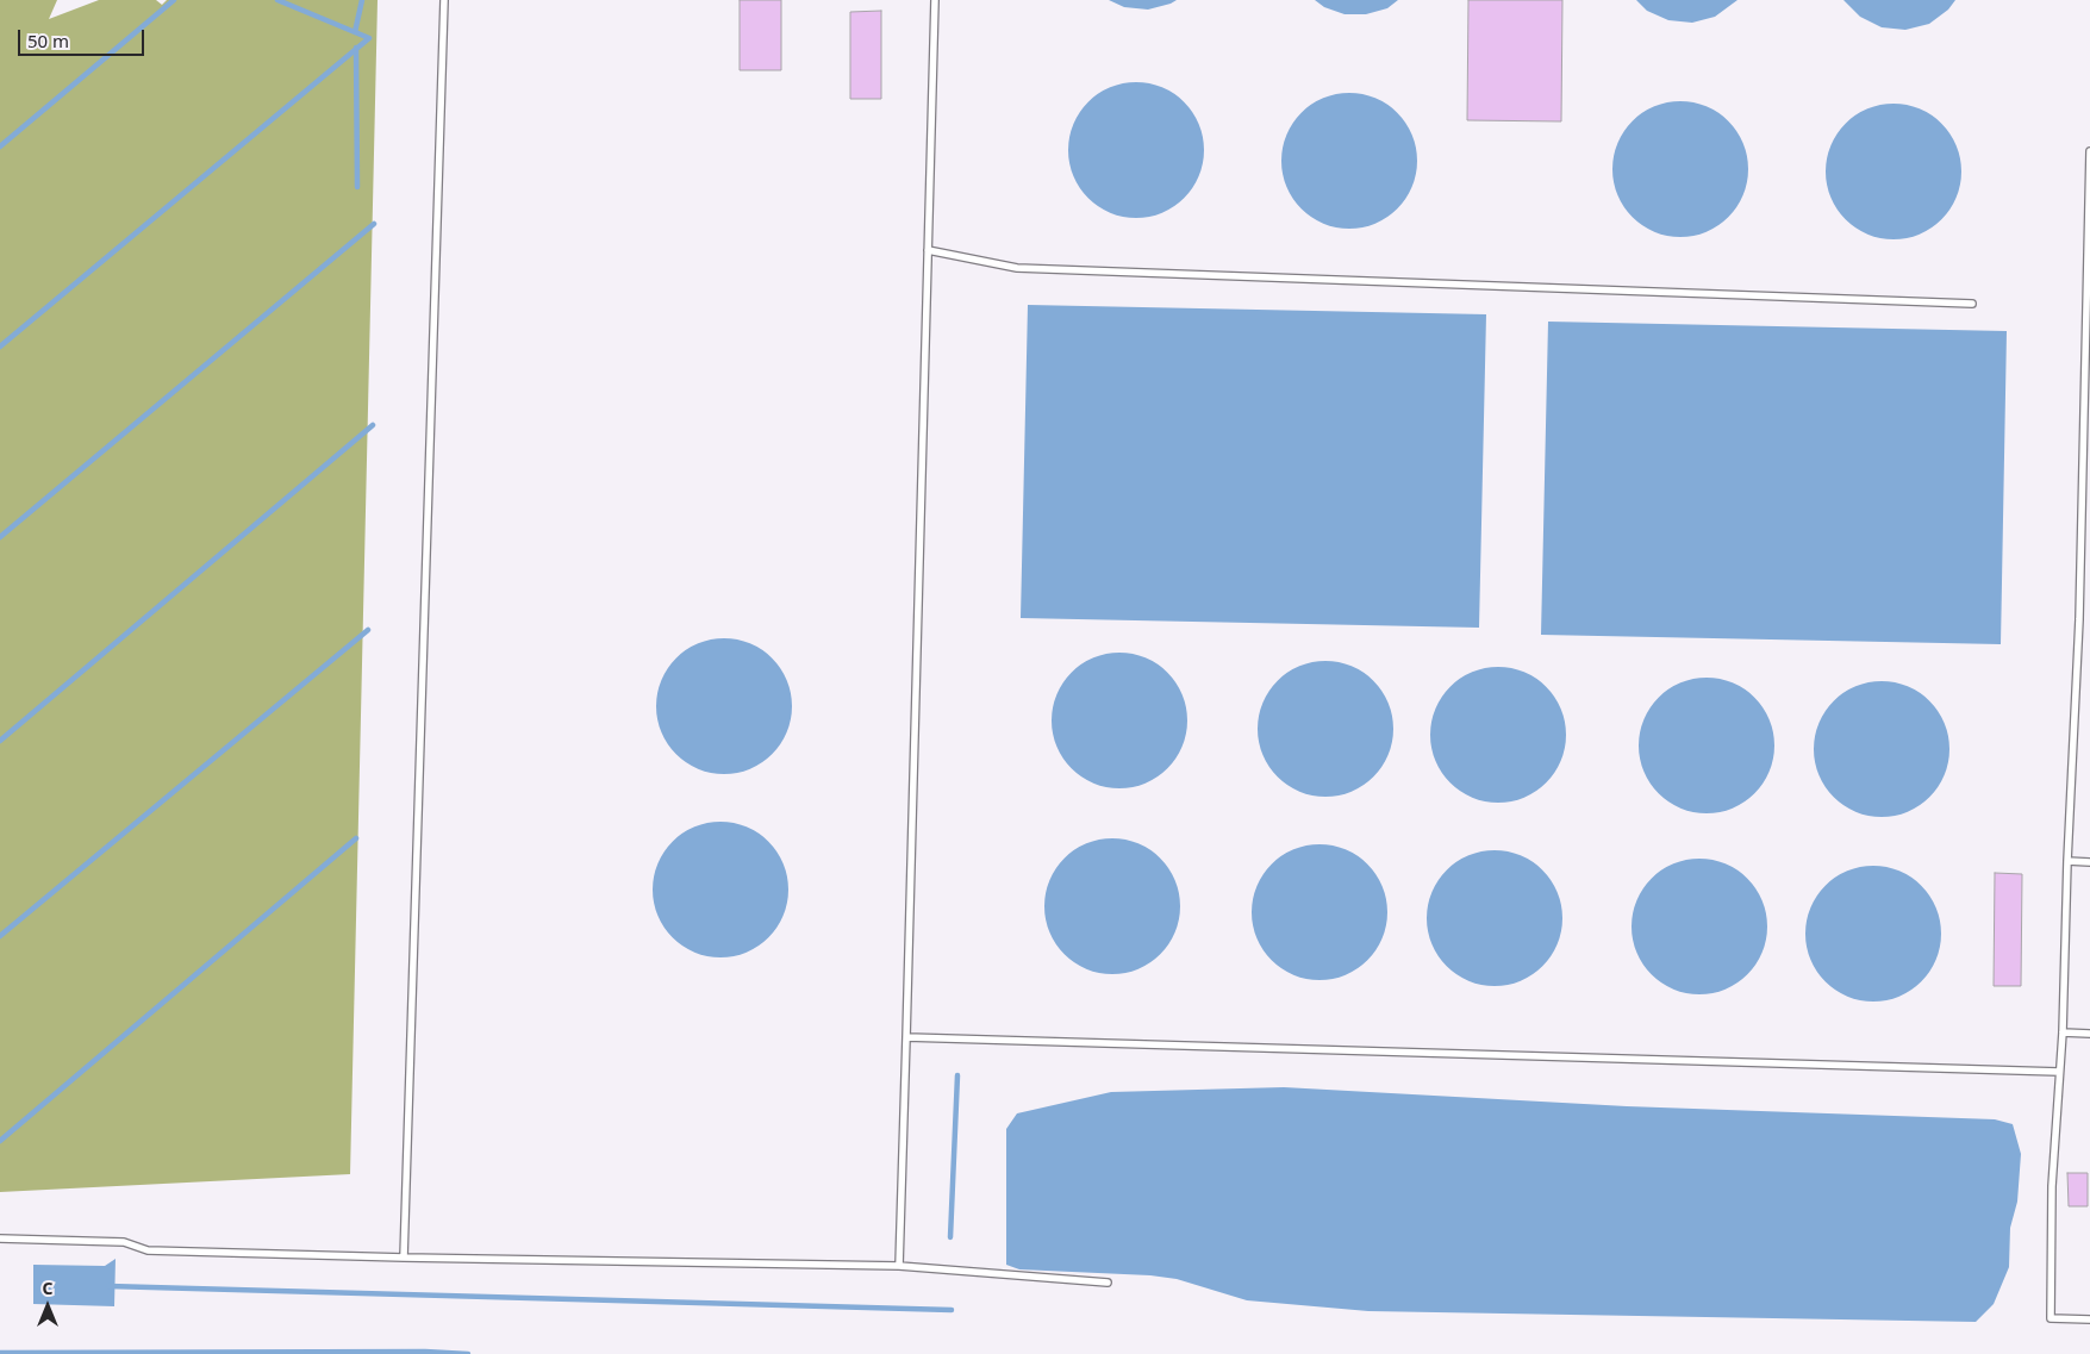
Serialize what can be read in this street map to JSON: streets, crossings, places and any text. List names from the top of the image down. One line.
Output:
{"scale_bar":"50 m","north":"top"}
